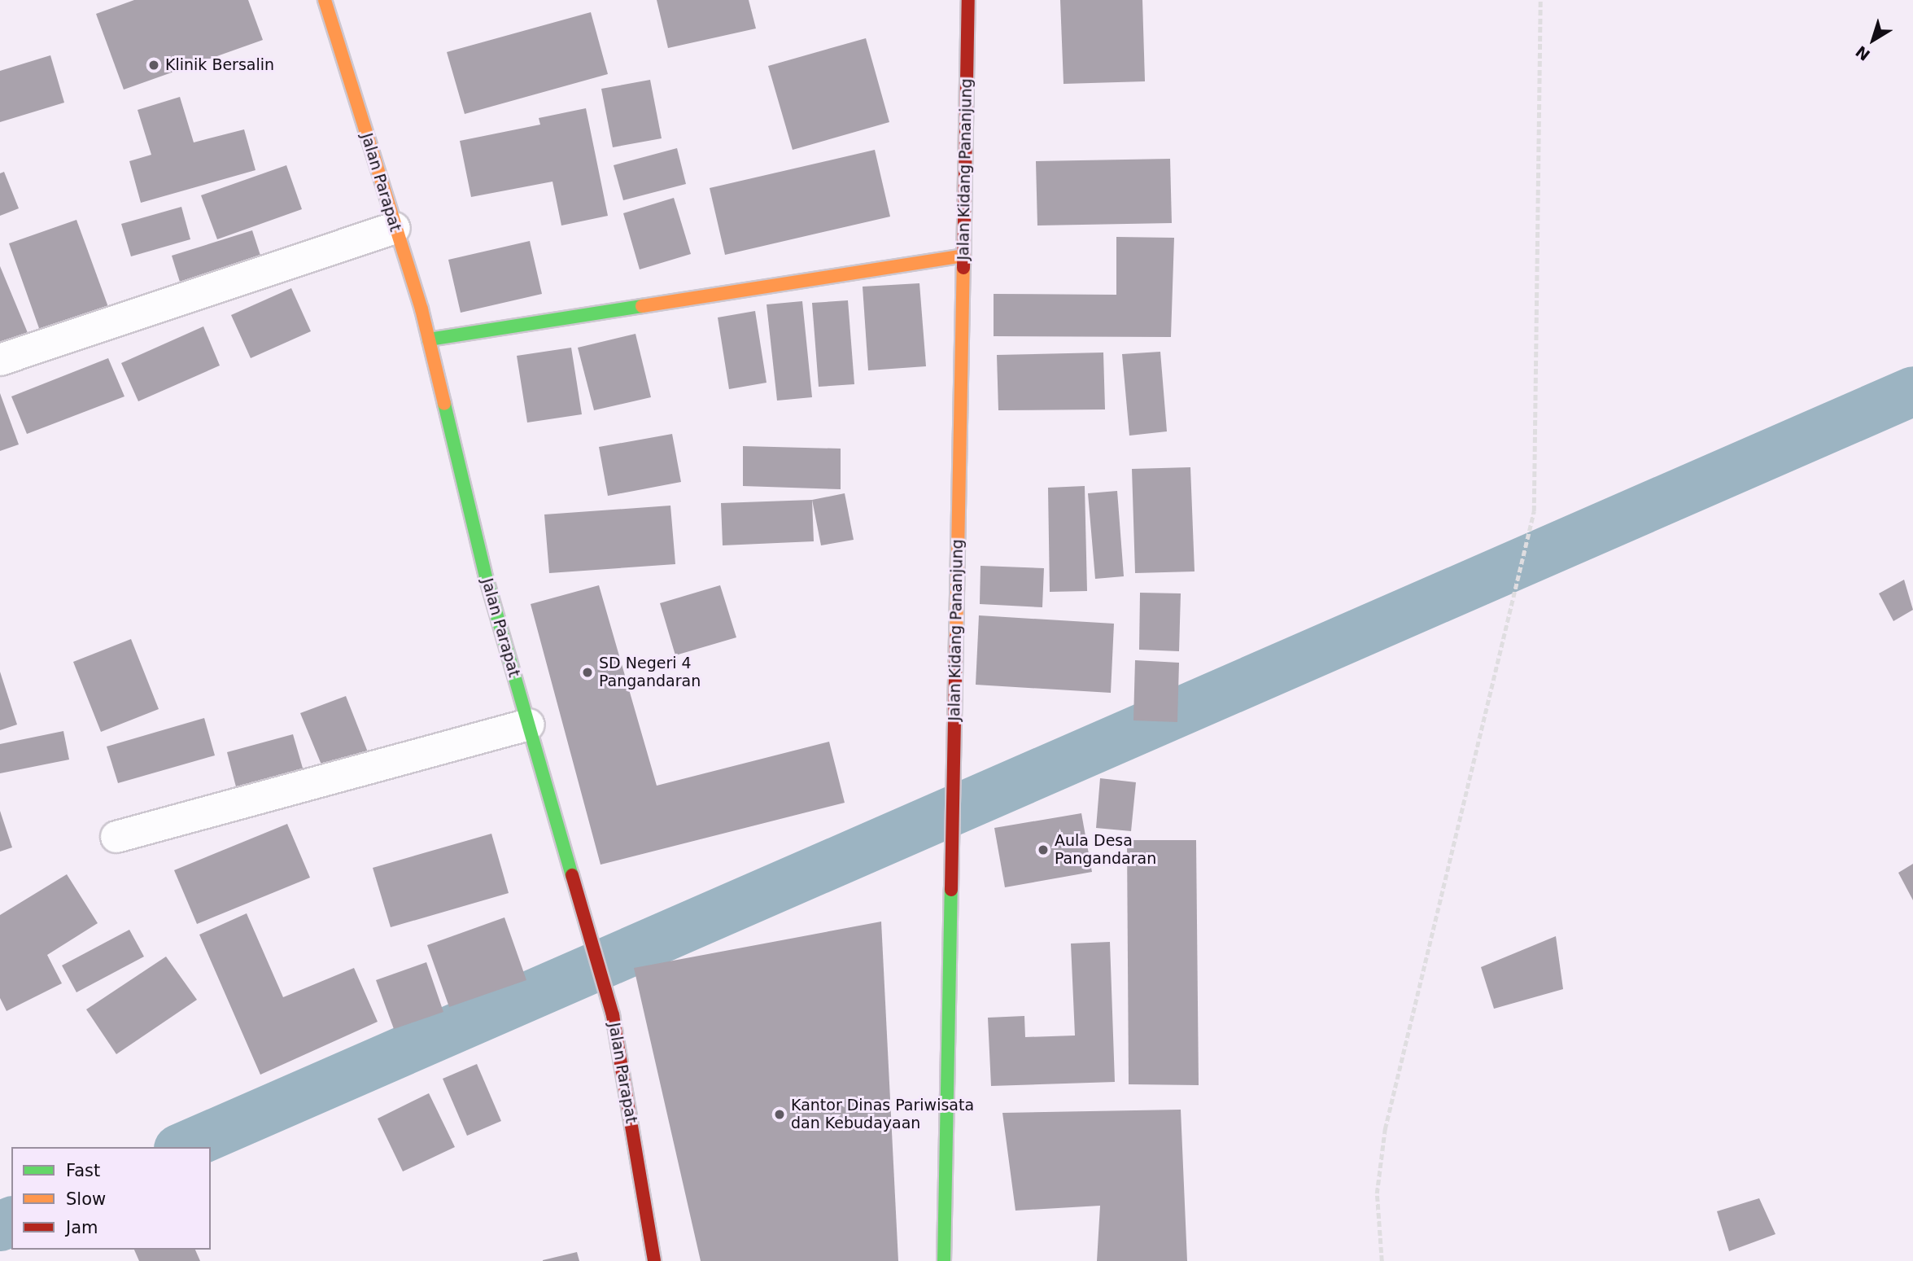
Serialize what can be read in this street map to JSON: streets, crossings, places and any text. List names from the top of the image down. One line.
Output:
{"streets":{"street":["Jalan Kidang Pananjung","Jalan Parapat"]},"places":["Klinik Bersalin","SD Negeri 4 Pangandaran","Aula Desa Pangandaran","Kantor Dinas Pariwisata dan Kebudayaan"],"legend":["Fast","Slow","Jam"],"north":"bottom left"}
